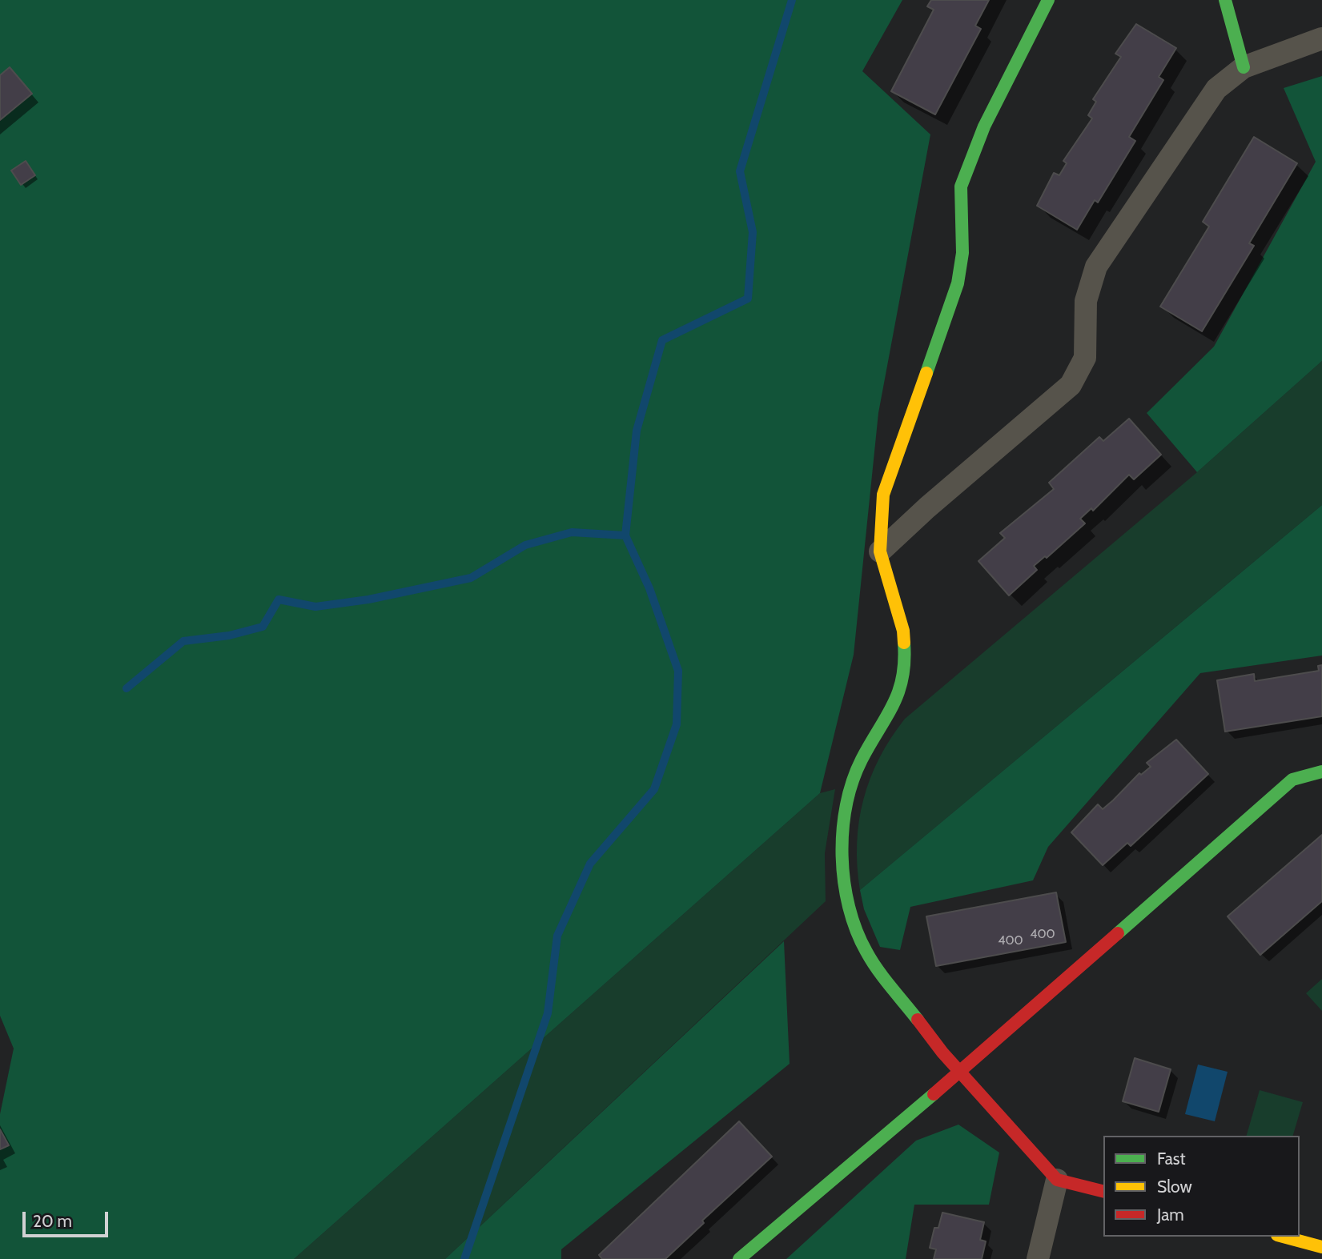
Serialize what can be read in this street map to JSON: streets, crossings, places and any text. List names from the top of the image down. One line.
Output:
{"house_numbers":["400","400"],"legend":["Fast","Slow","Jam"],"scale_bar":"20 m"}
